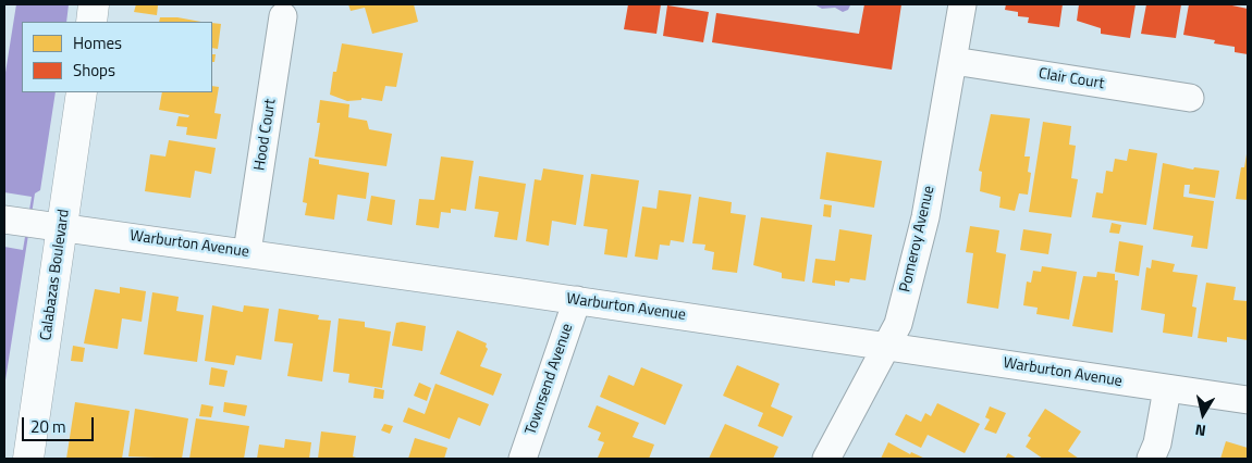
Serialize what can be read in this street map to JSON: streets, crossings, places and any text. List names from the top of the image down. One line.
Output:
{"streets":{"street":["Clair Court","Hood Court","Pomeroy Avenue","Warburton Avenue","Calabazas Boulevard","Townsend Avenue"]},"crossings":[["Clair Court","Pomeroy Avenue"],["Hood Court","Warburton Avenue"],["Pomeroy Avenue","Warburton Avenue"],["Warburton Avenue","Calabazas Boulevard"],["Warburton Avenue","Townsend Avenue"]],"legend":["Homes","Shops"],"scale_bar":"20 m","north":"bottom"}
